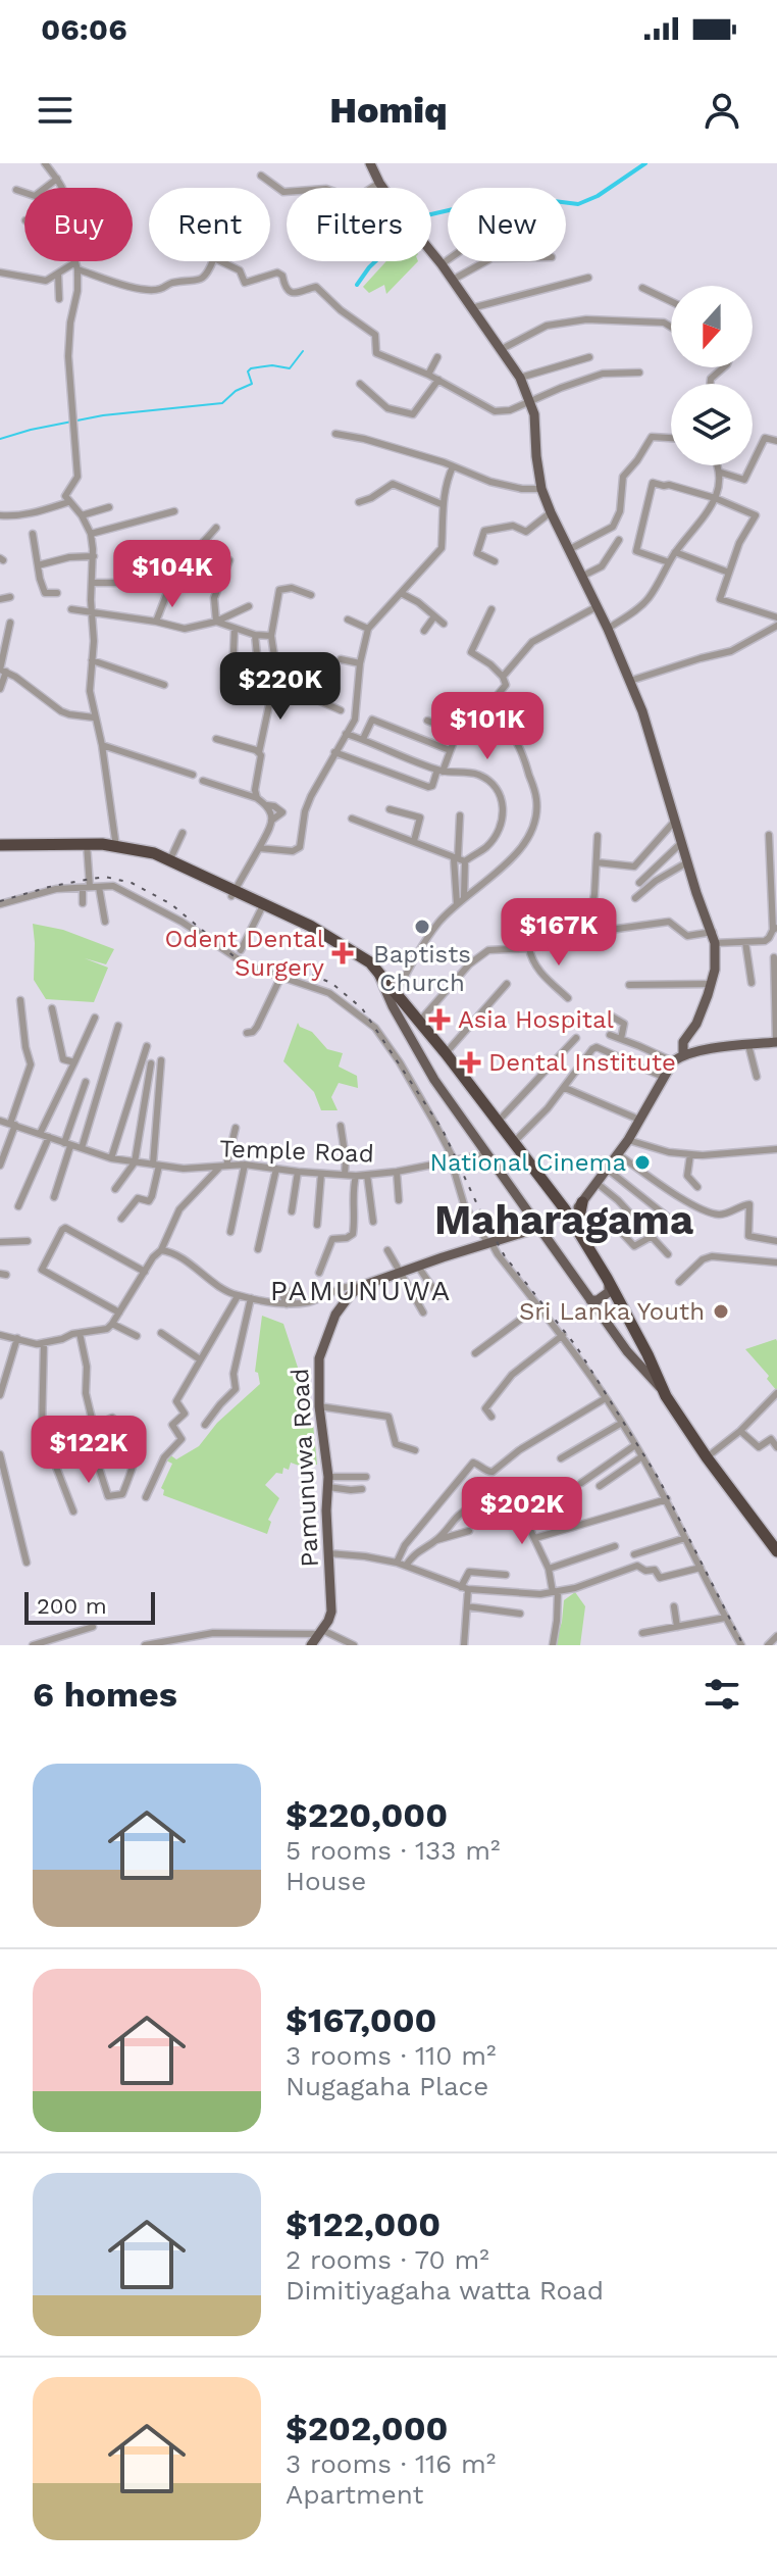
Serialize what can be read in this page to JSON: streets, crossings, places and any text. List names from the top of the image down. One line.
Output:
{"streets":{"main road":["Pamunuwa Road"],"street":["Temple Road"]},"districts":["Maharagama","PAMUNUWA"],"places":{"other":["Baptists Church","National Cinema","Sri Lanka Youth"],"health":["Odent Dental Surgery","Asia Hospital","Dental Institute"]},"scale_bar":"200 m","north":"bottom","page":{"status":"06:06","header":"Homiq","chip":["Buy","Rent","Filters","New"],"price":["$104K","$220K","$101K","$167K","$122K","$202K"],"scale":"200 m","heading":"6 homes","list":[{"name":"$220,000","note":"5 rooms · 133 m² · House"},{"name":"$167,000","note":"3 rooms · 110 m² · Nugagaha Place"},{"name":"$122,000","note":"2 rooms · 70 m² · Dimitiyagaha watta Road"},{"name":"$202,000","note":"3 rooms · 116 m² · Apartment"}]}}
